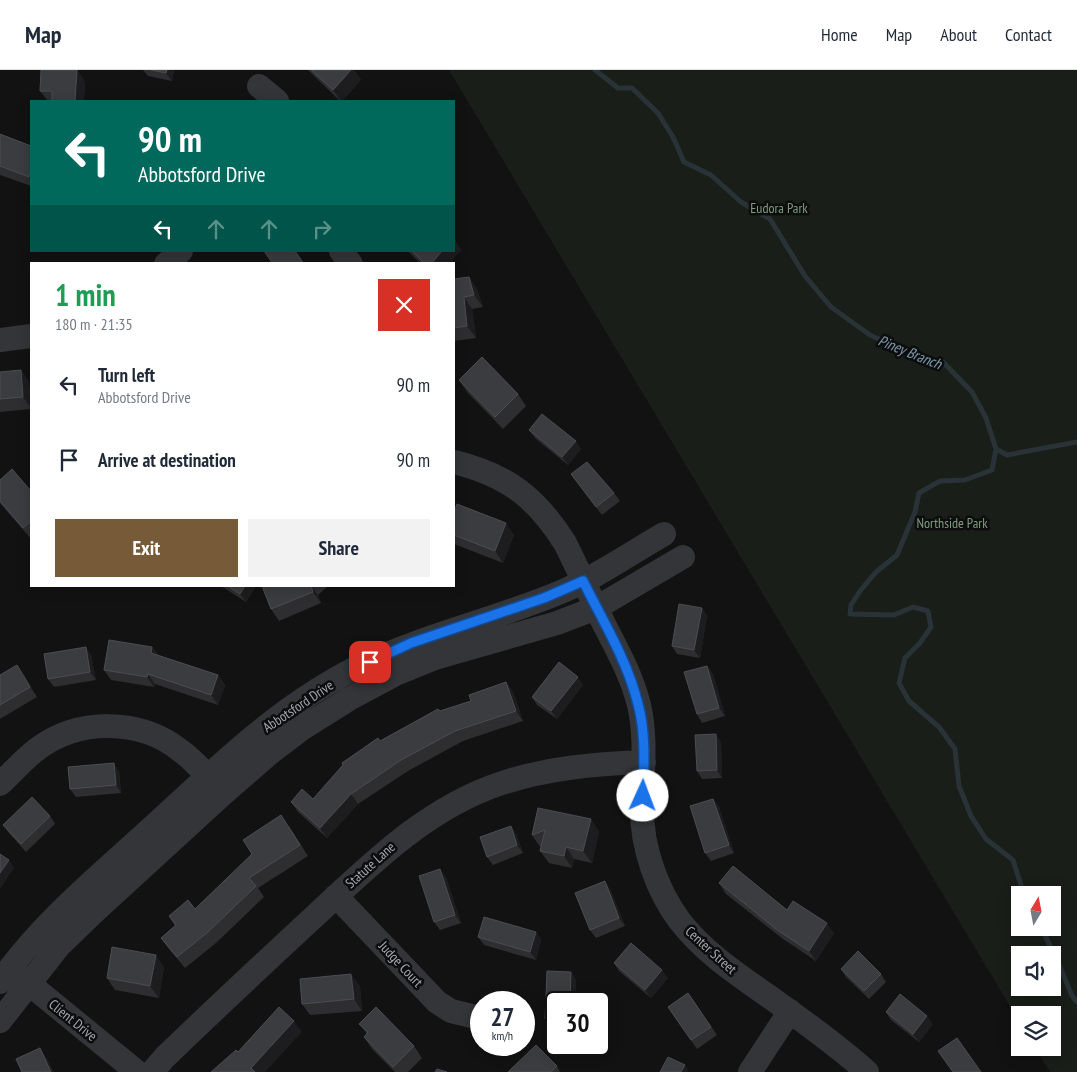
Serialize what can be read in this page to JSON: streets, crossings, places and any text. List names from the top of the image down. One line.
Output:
{"streets":{"street":["Abbotsford Drive","Statute Lane","Center Street","Judge Court","Client Drive"]},"crossings":[["Abbotsford Drive","Center Street"],["Abbotsford Drive","Client Drive"],["Statute Lane","Center Street"],["Statute Lane","Judge Court"]],"water":["Piney Branch"],"parks":["Eudora Park","Northside Park"],"north":"top","page":{"header":"Map","nav":["Home","Map","About","Contact"],"turn":["90 m","Abbotsford Drive"],"heading":["1 min","180 m · 21:35"],"list":[{"name":"Turn left","note":"Abbotsford Drive","value":"90 m"},{"name":"Arrive at destination","value":"90 m"}],"buttons":["Exit","Share"],"speed":"27 km/h","limit":"30"}}
